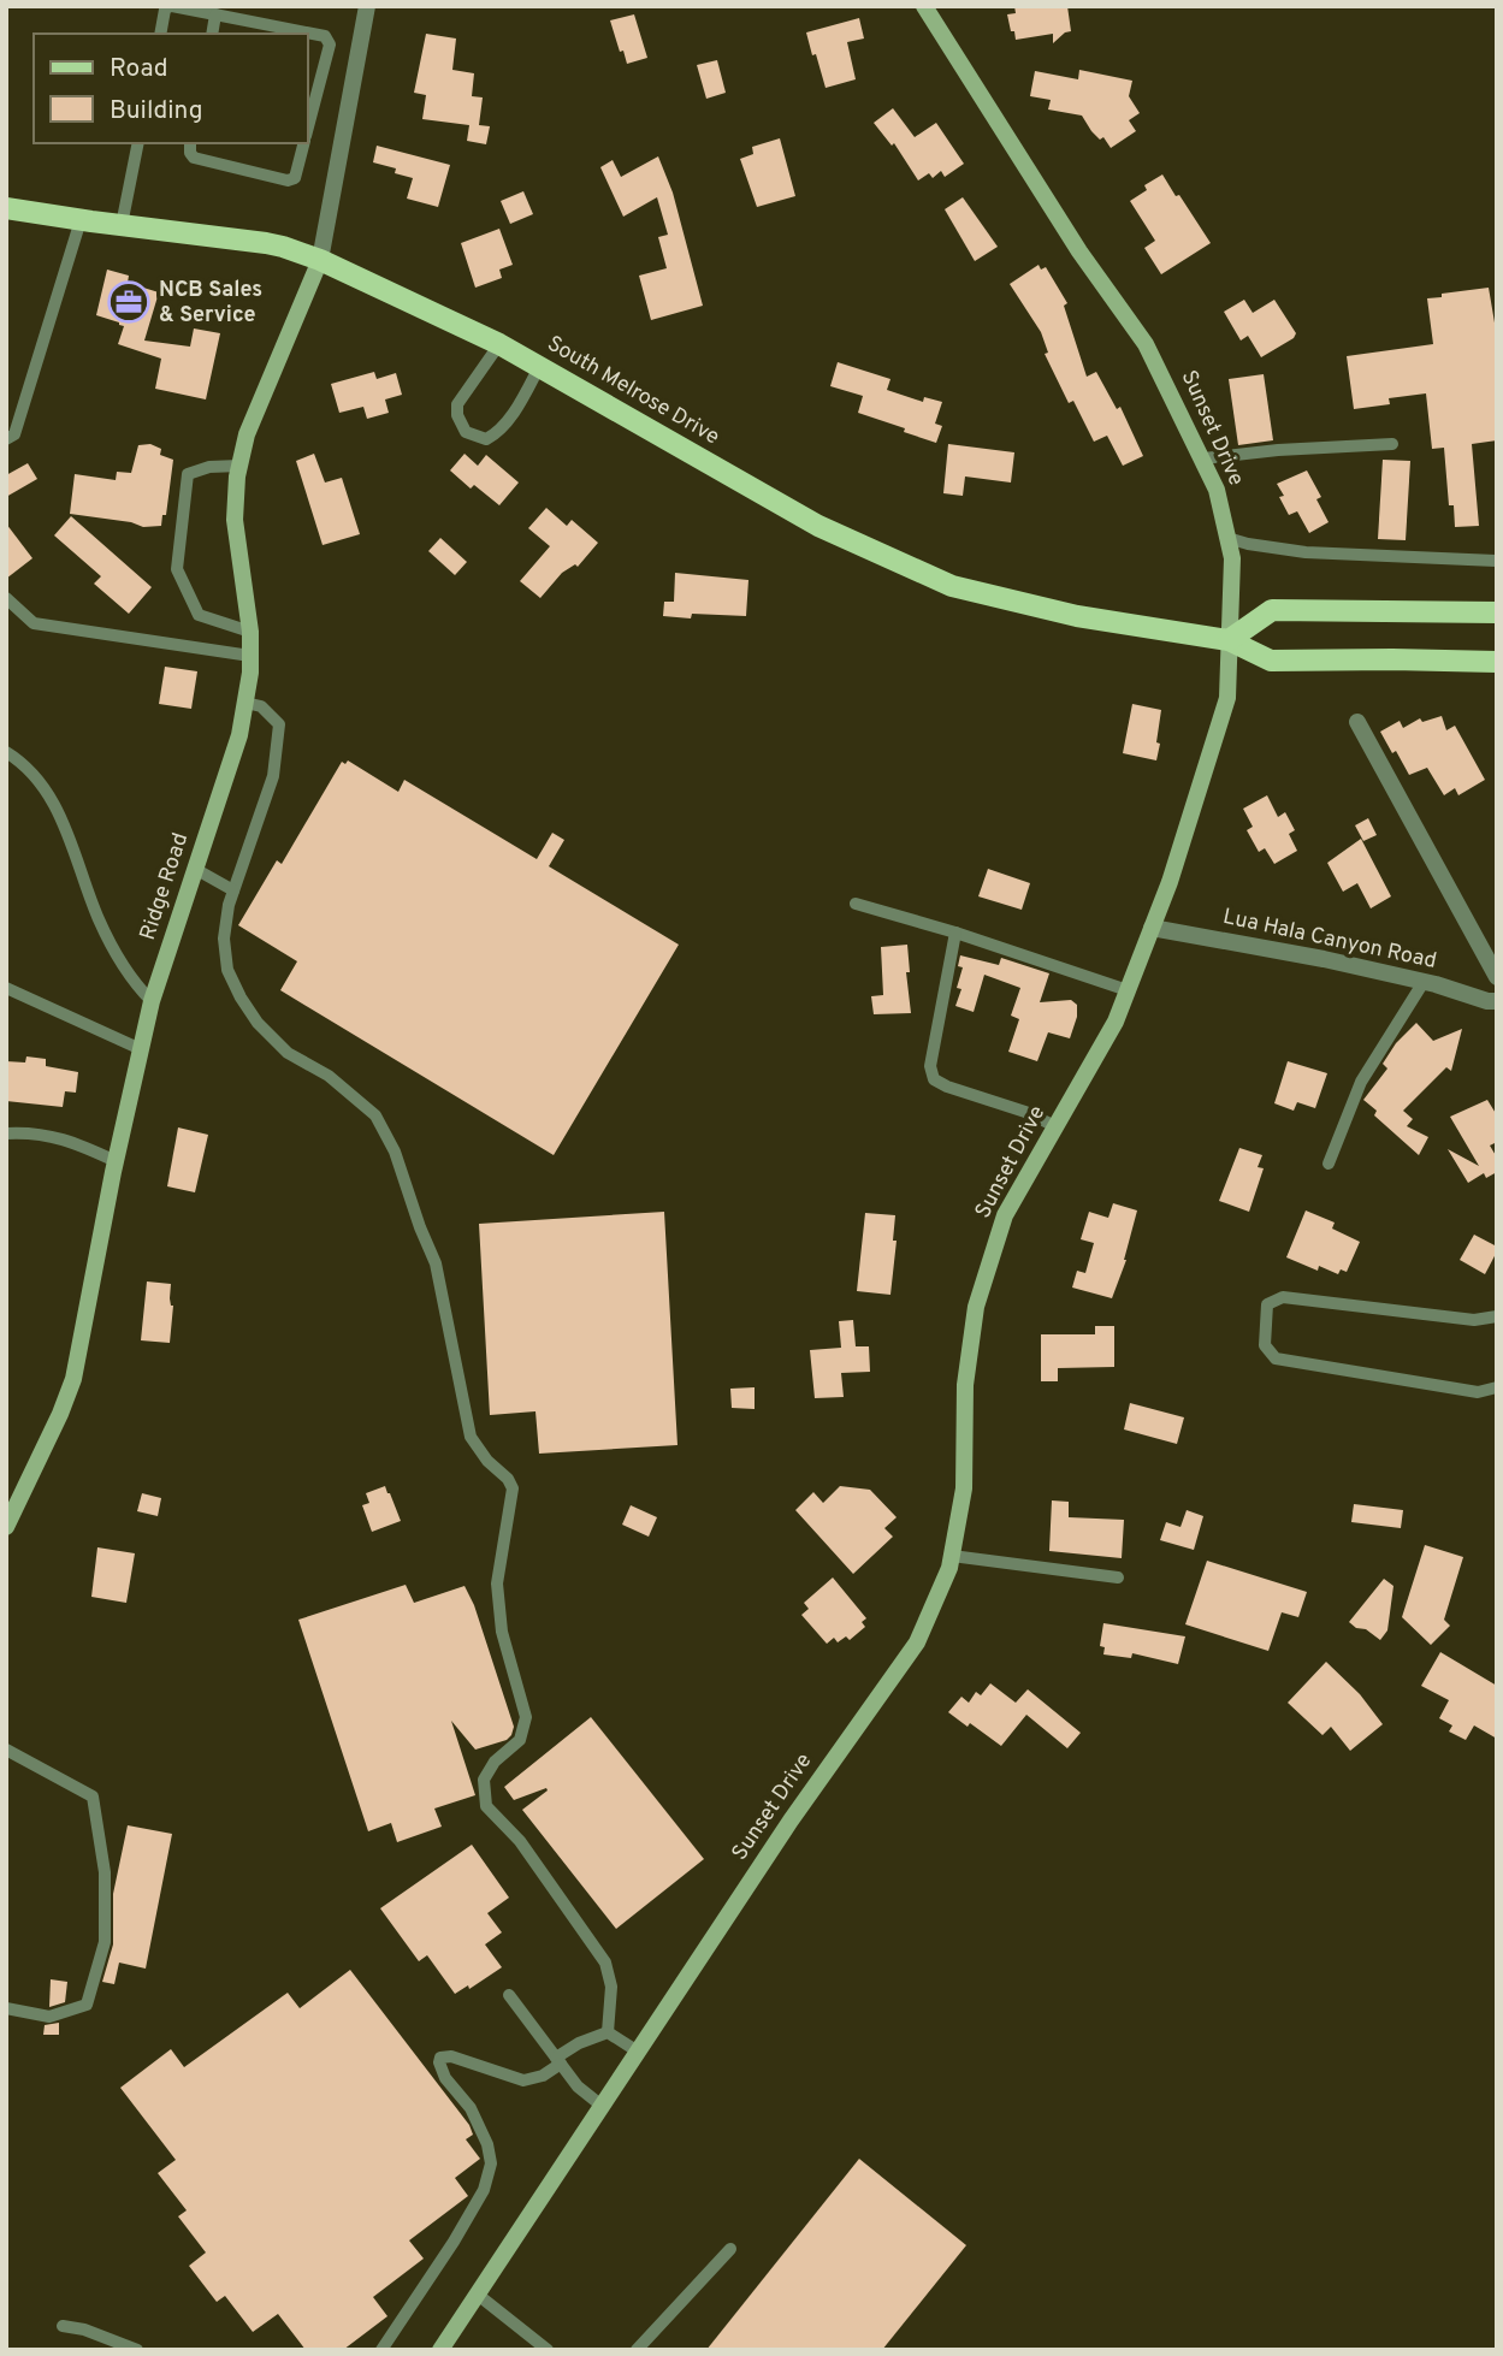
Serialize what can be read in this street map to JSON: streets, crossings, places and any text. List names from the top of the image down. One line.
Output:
{"streets":{"main road":["South Melrose Drive","Sunset Drive","Ridge Road"],"street":["Lua Hala Canyon Road"]},"crossings":[["South Melrose Drive","Sunset Drive"],["South Melrose Drive","Ridge Road"],["Sunset Drive","Lua Hala Canyon Road"]],"places":{"office":["NCB Sales & Service"]},"legend":["Road","Building"]}
